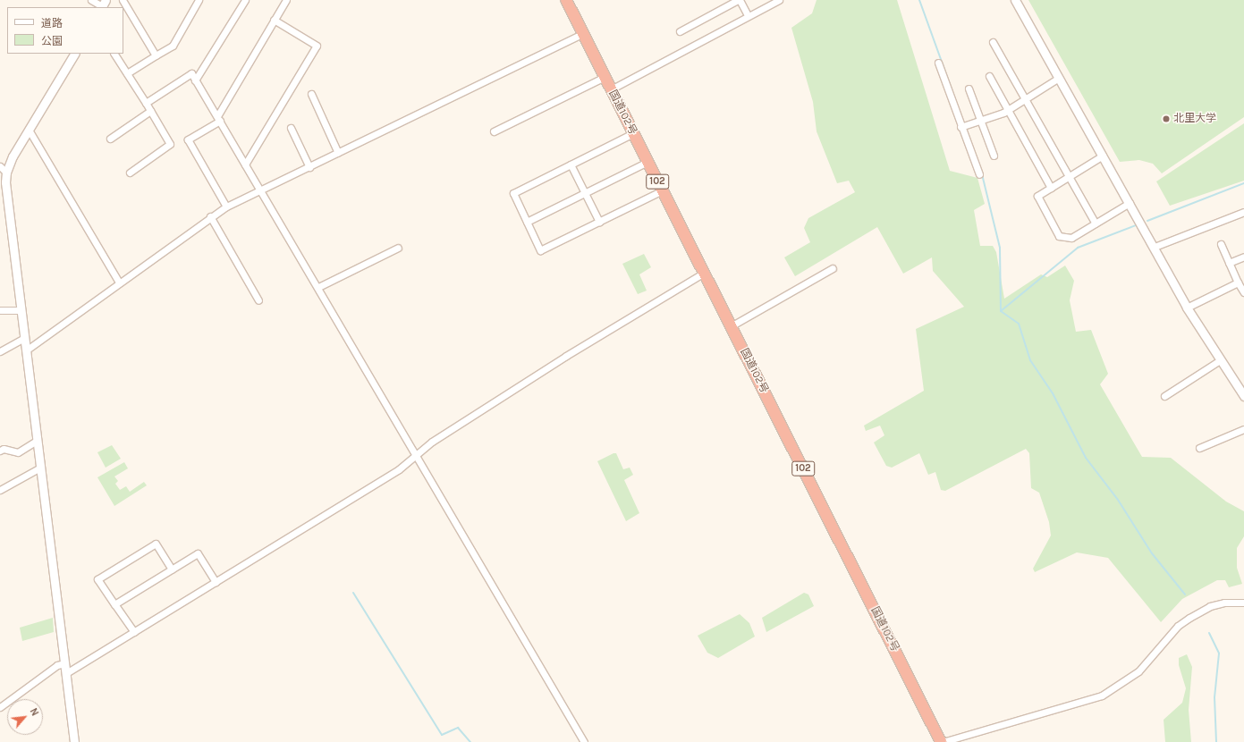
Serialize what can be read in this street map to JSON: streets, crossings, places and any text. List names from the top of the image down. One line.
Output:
{"streets":{"highway":["国道102号","102"]},"places":["北里大学"],"legend":["道路","公園"],"north":"top right"}
